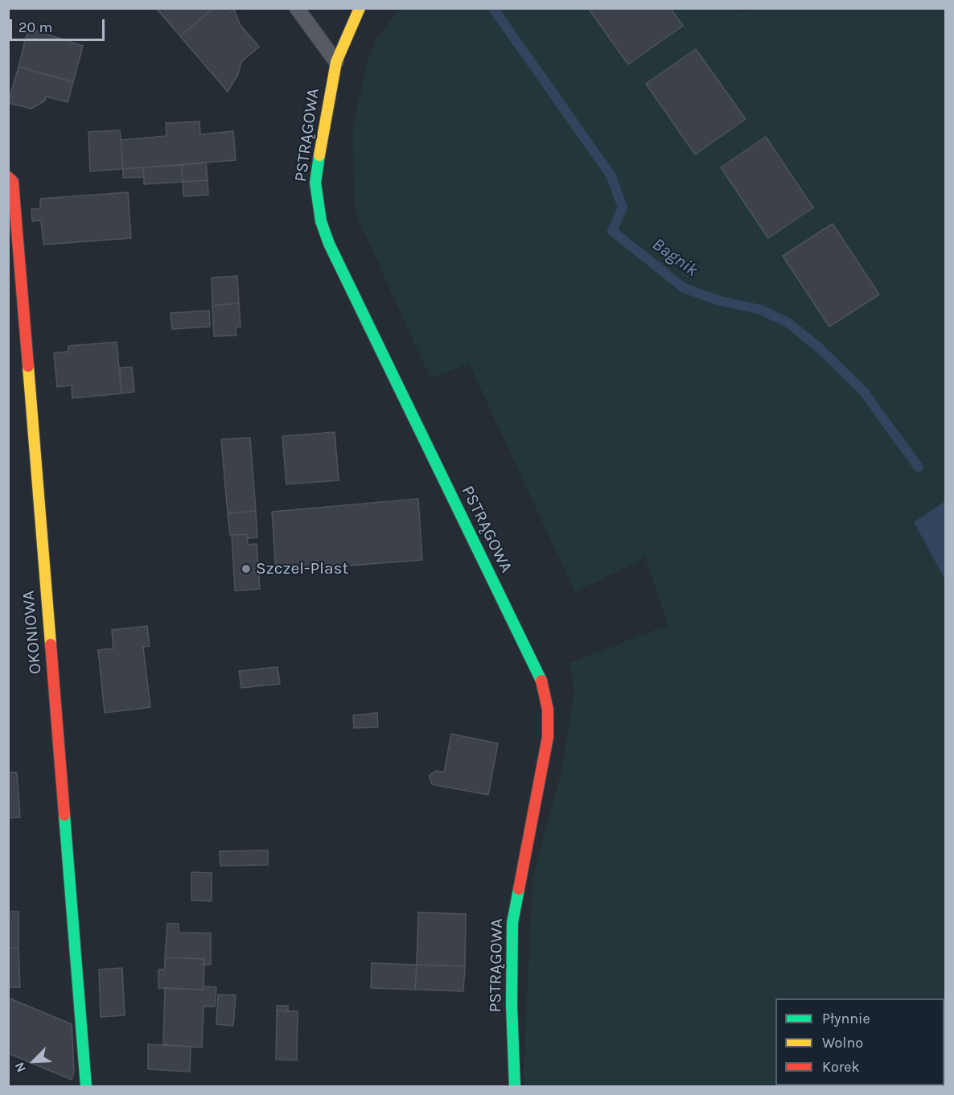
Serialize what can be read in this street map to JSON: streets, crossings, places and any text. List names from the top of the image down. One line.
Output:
{"streets":{"street":["PSTRĄGOWA","OKONIOWA"]},"water":["Bagnik"],"places":["Szczel-Plast"],"legend":["Płynnie","Wolno","Korek"],"scale_bar":"20 m","north":"bottom left"}
